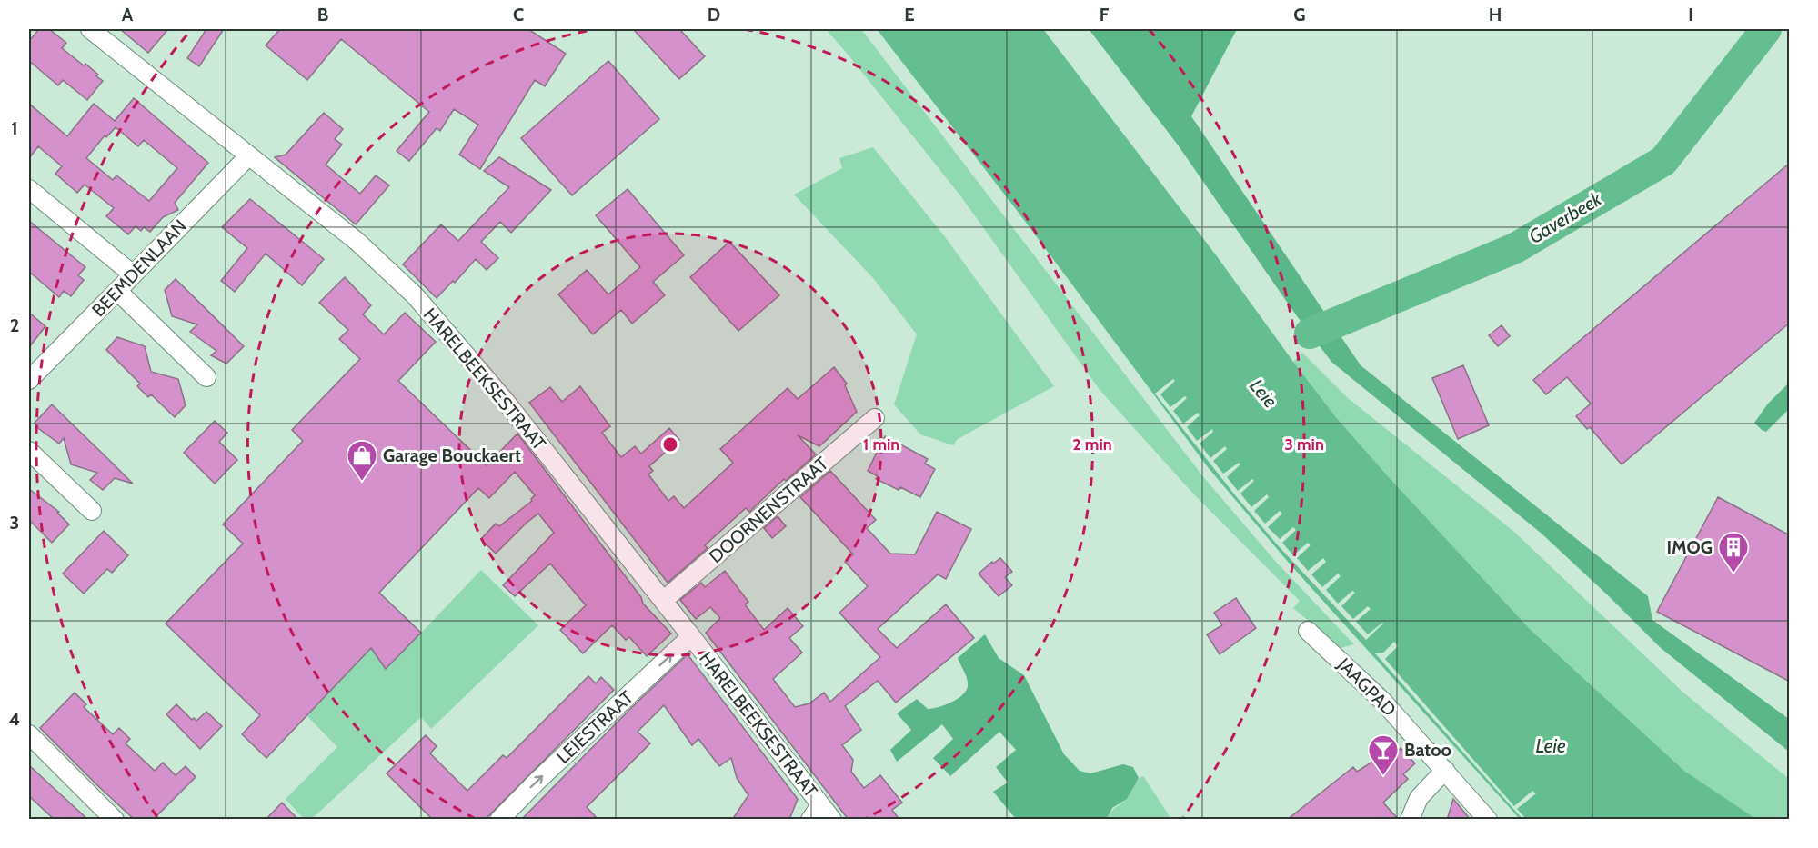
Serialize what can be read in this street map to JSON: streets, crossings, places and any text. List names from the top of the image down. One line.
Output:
{"streets":{"street":["BEEMDENLAAN","HARELBEEKSESTRAAT","DOORNENSTRAAT","JAAGPAD","LEIESTRAAT"]},"crossings":[["BEEMDENLAAN","HARELBEEKSESTRAAT"],["HARELBEEKSESTRAAT","DOORNENSTRAAT"],["HARELBEEKSESTRAAT","LEIESTRAAT"]],"one_way":["LEIESTRAAT"],"water":["Gaverbeek","Leie"],"places":{"shop":["Garage Bouckaert"],"building":["IMOG"],"bar":["Batoo"]},"grid":{"columns":["A","B","C","D","E","F","G","H","I"],"rows":["1","2","3","4"]},"rings":["1 min","2 min","3 min"]}
